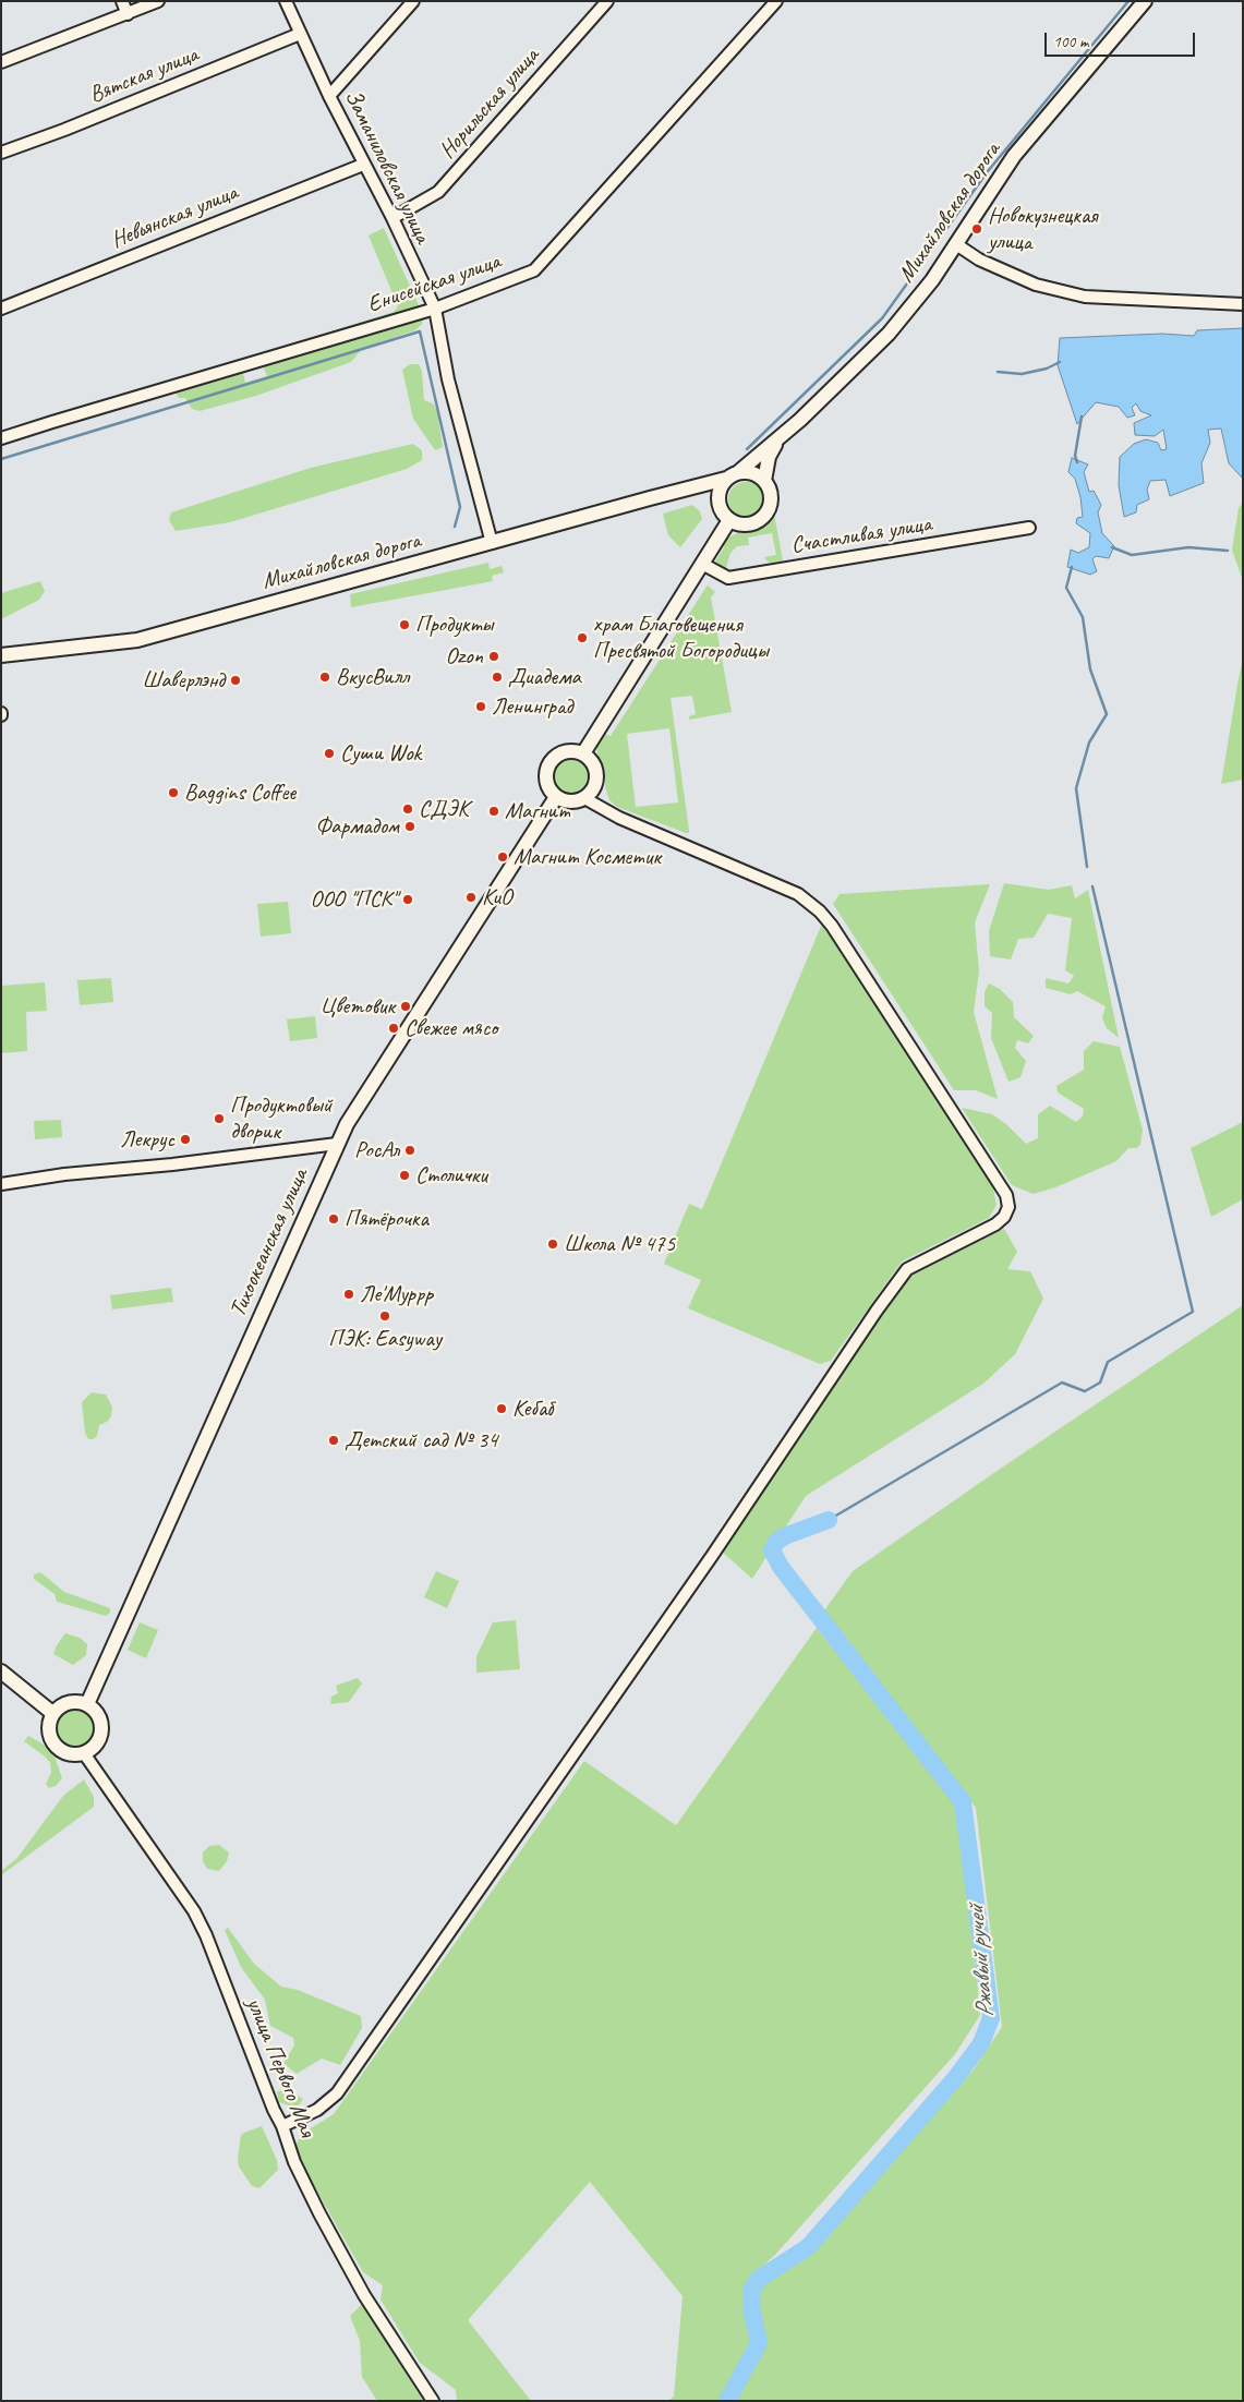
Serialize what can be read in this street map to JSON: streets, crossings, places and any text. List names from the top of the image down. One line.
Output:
{"streets":{"street":["Вятская улица","Норильская улица","Заманиловская улица","Михайловская дорога","Невьянская улица","Енисейская улица","Счастливая улица","Тихоокеанская улица","улица Первого Мая"]},"crossings":[["Вятская улица","Заманиловская улица"],["Норильская улица","Заманиловская улица"],["Заманиловская улица","Михайловская дорога"],["Заманиловская улица","Невьянская улица"],["Заманиловская улица","Енисейская улица"],["Тихоокеанская улица","улица Первого Мая"]],"water":["Ржавый ручей"],"places":["Новокузнецкая улица","Продукты","храм Благовещения Пресвятой Богородицы","Ozon","ВкусВилл","Диадема","Шаверлэнд","Ленинград","Суши Wok","Baggins Coffee","СДЭК","Магнит","Фармадом","Магнит Косметик","КиО","ООО \"ПСК\"","Цветовик","Свежее мясо","Продуктовый дворик","Лекрус","РосАл","Столички","Пятёрочка","Школа № 475","Ле'Муррр","ПЭК: Easyway","Кебаб","Детский сад № 34"],"scale_bar":"100 m"}
